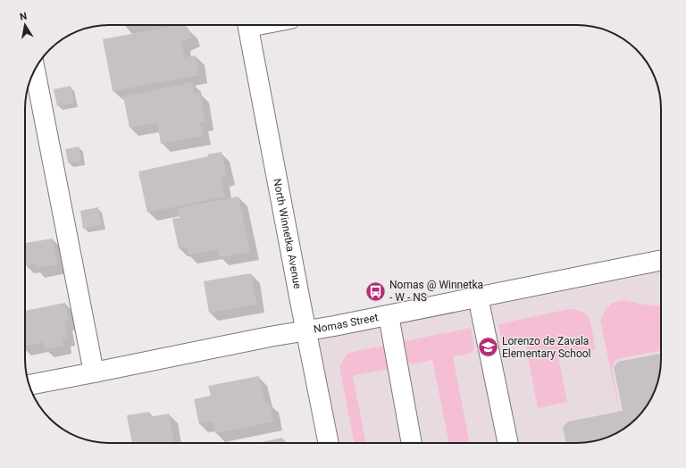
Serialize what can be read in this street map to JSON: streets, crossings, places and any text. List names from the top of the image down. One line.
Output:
{"streets":{"street":["North Winnetka Avenue","Nomas Street"]},"crossings":[["North Winnetka Avenue","Nomas Street"]],"places":{"bus stop":["Nomas @ Winnetka - W - NS"],"school or university":["Lorenzo de Zavala Elementary School"]},"north":"top"}
